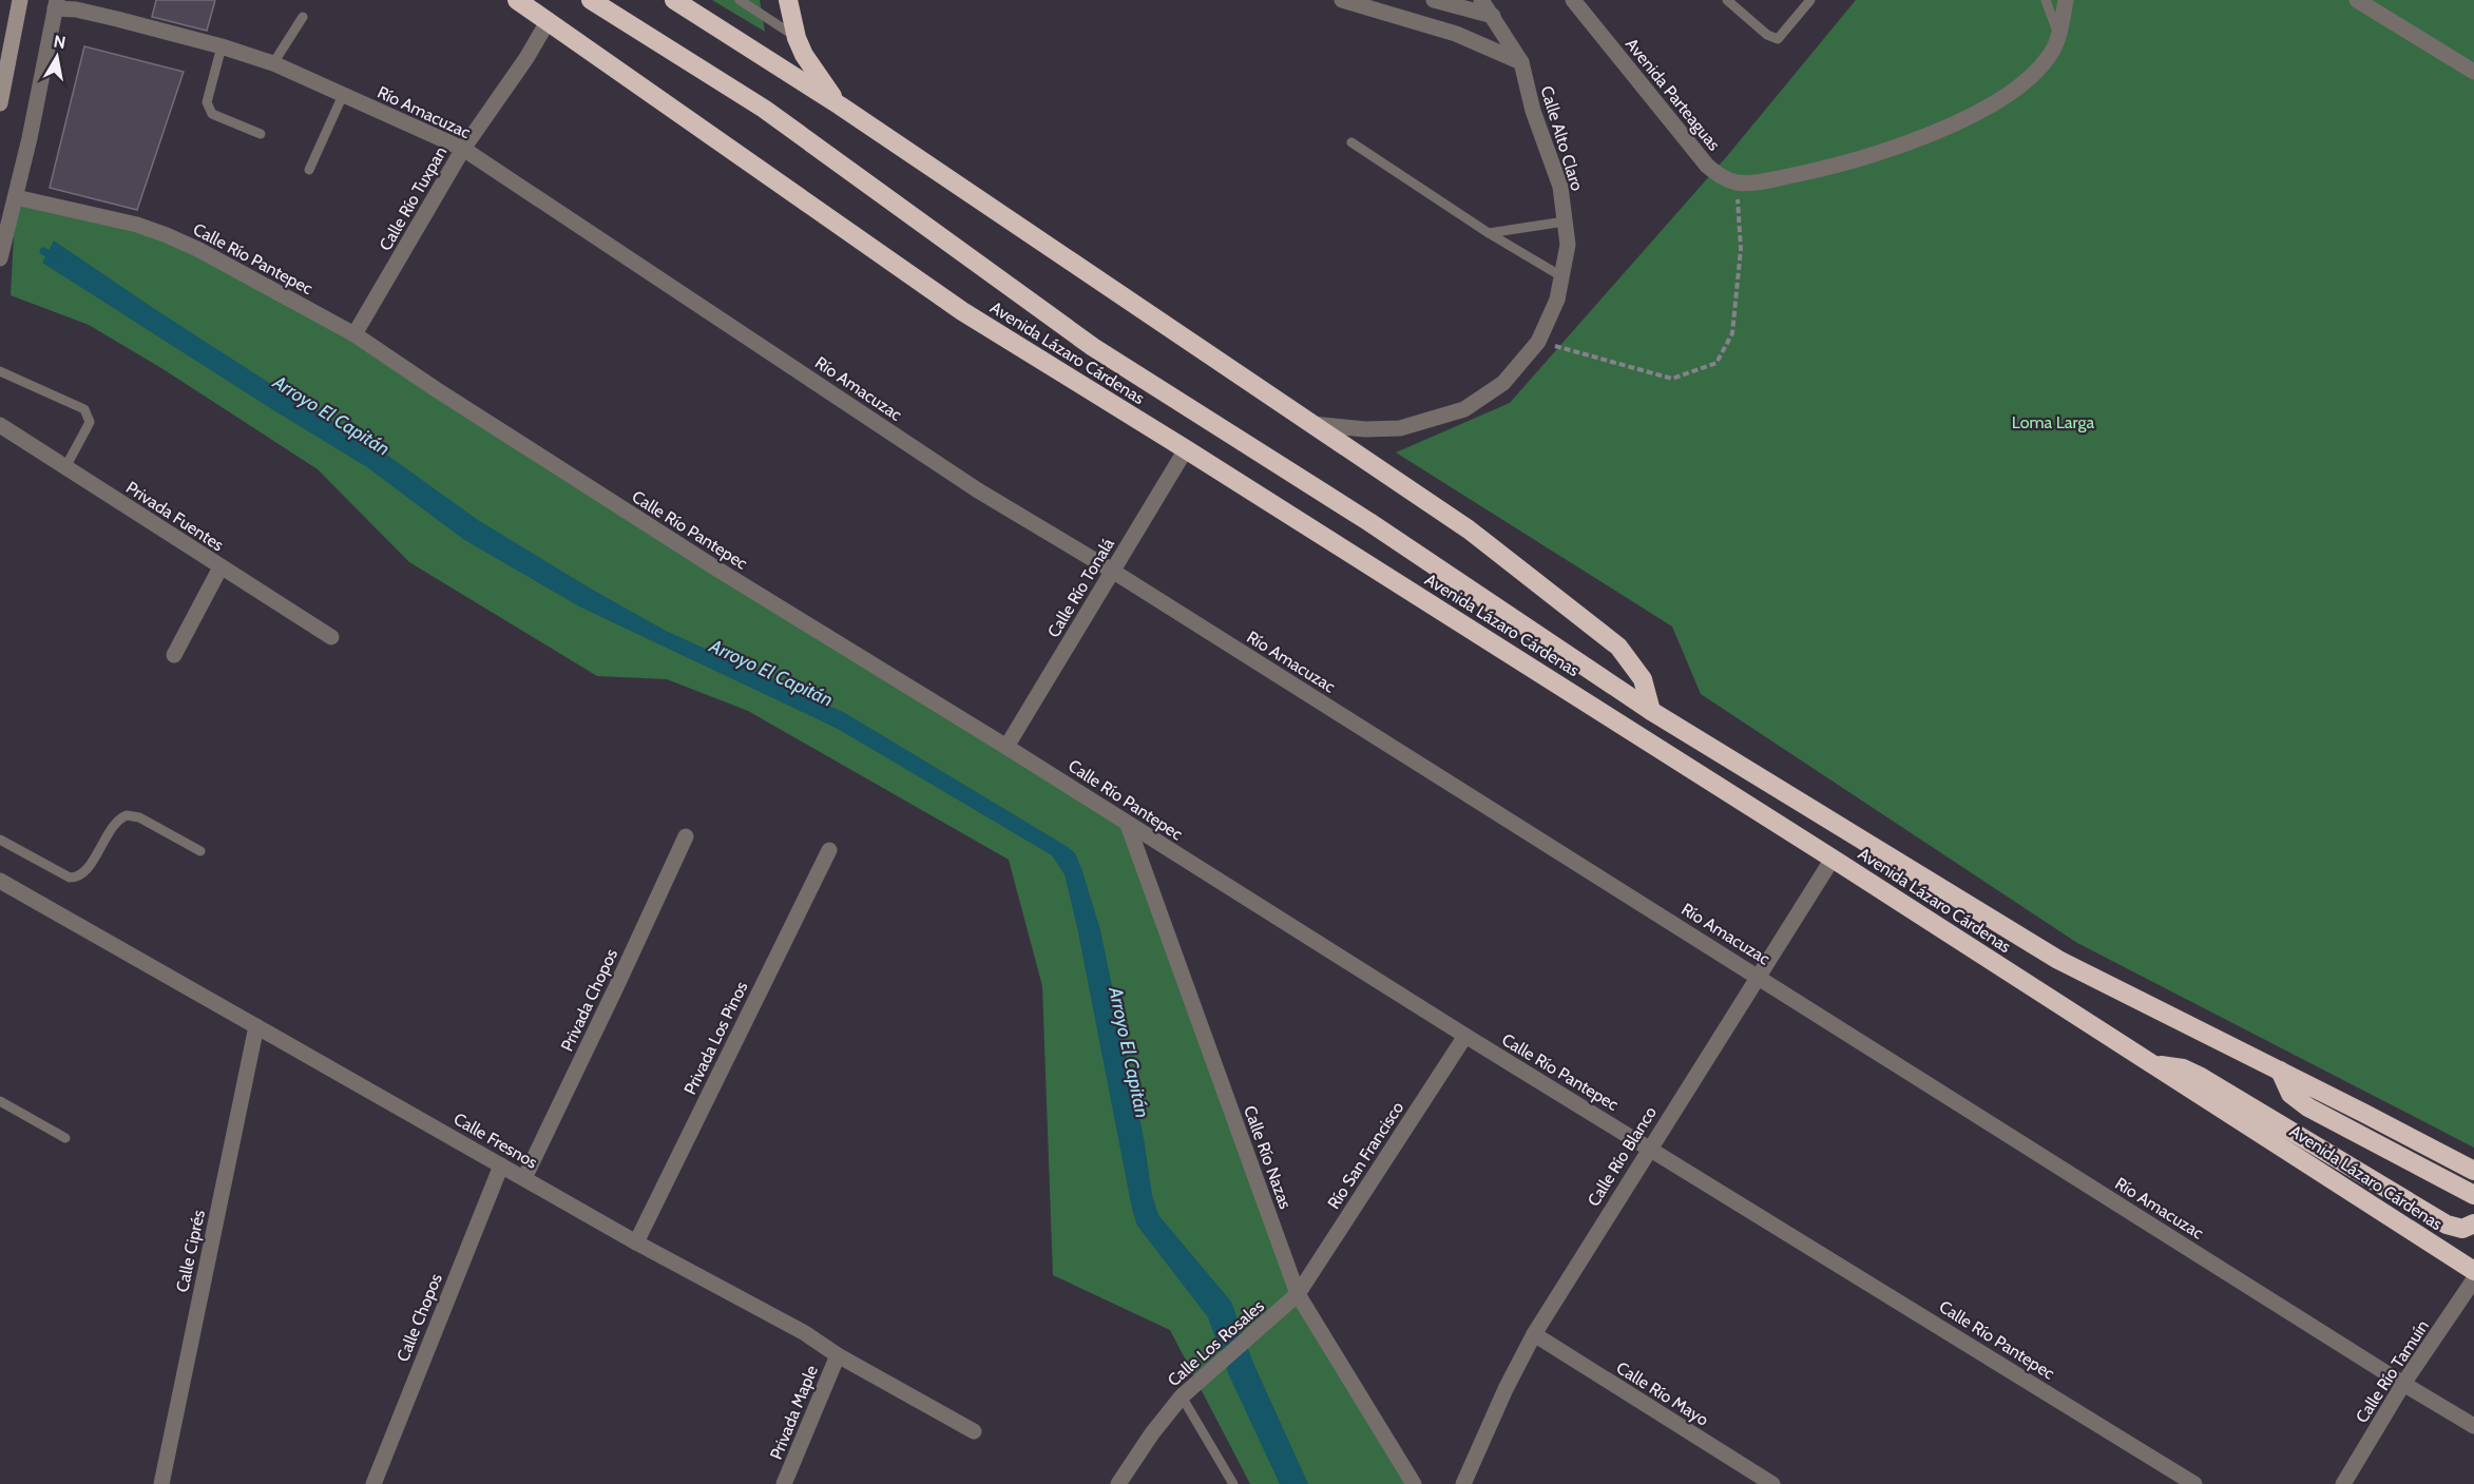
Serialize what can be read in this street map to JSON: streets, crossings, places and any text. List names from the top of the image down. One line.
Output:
{"streets":{"highway":["Avenida Lázaro Cárdenas"],"street":["Avenida Parteaguas","Río Amacuzac","Calle Alto Claro","Calle Río Tuxpan","Calle Río Pantepec","Privada Fuentes","Calle Río Tonalá","Privada Chopos","Privada Los Pinos","Calle Fresnos","Río San Francisco","Calle Río Blanco","Calle Río Nazas","Calle Ciprés","Calle Chopos","Calle Los Rosales","Calle Río Tamuín","Calle Río Mayo","Privada Maple"]},"crossings":[["Río Amacuzac","Calle Río Tuxpan"],["Río Amacuzac","Calle Río Tonalá"],["Río Amacuzac","Calle Río Blanco"],["Río Amacuzac","Calle Río Tamuín"],["Calle Río Tuxpan","Calle Río Pantepec"],["Calle Río Tuxpan","Avenida Lázaro Cárdenas"],["Calle Río Pantepec","Calle Río Tonalá"],["Calle Río Pantepec","Río San Francisco"],["Calle Río Pantepec","Calle Río Blanco"],["Calle Río Pantepec","Calle Río Nazas"],["Avenida Lázaro Cárdenas","Calle Río Tonalá"],["Avenida Lázaro Cárdenas","Calle Río Blanco"],["Privada Chopos","Calle Fresnos"],["Privada Los Pinos","Calle Fresnos"],["Calle Fresnos","Calle Ciprés"],["Calle Fresnos","Calle Chopos"],["Calle Fresnos","Privada Maple"],["Río San Francisco","Calle Río Nazas"],["Río San Francisco","Calle Los Rosales"],["Calle Río Blanco","Calle Río Mayo"],["Calle Río Nazas","Calle Los Rosales"]],"water":["Arroyo El Capitán"],"parks":["Loma Larga"],"north":"top"}
